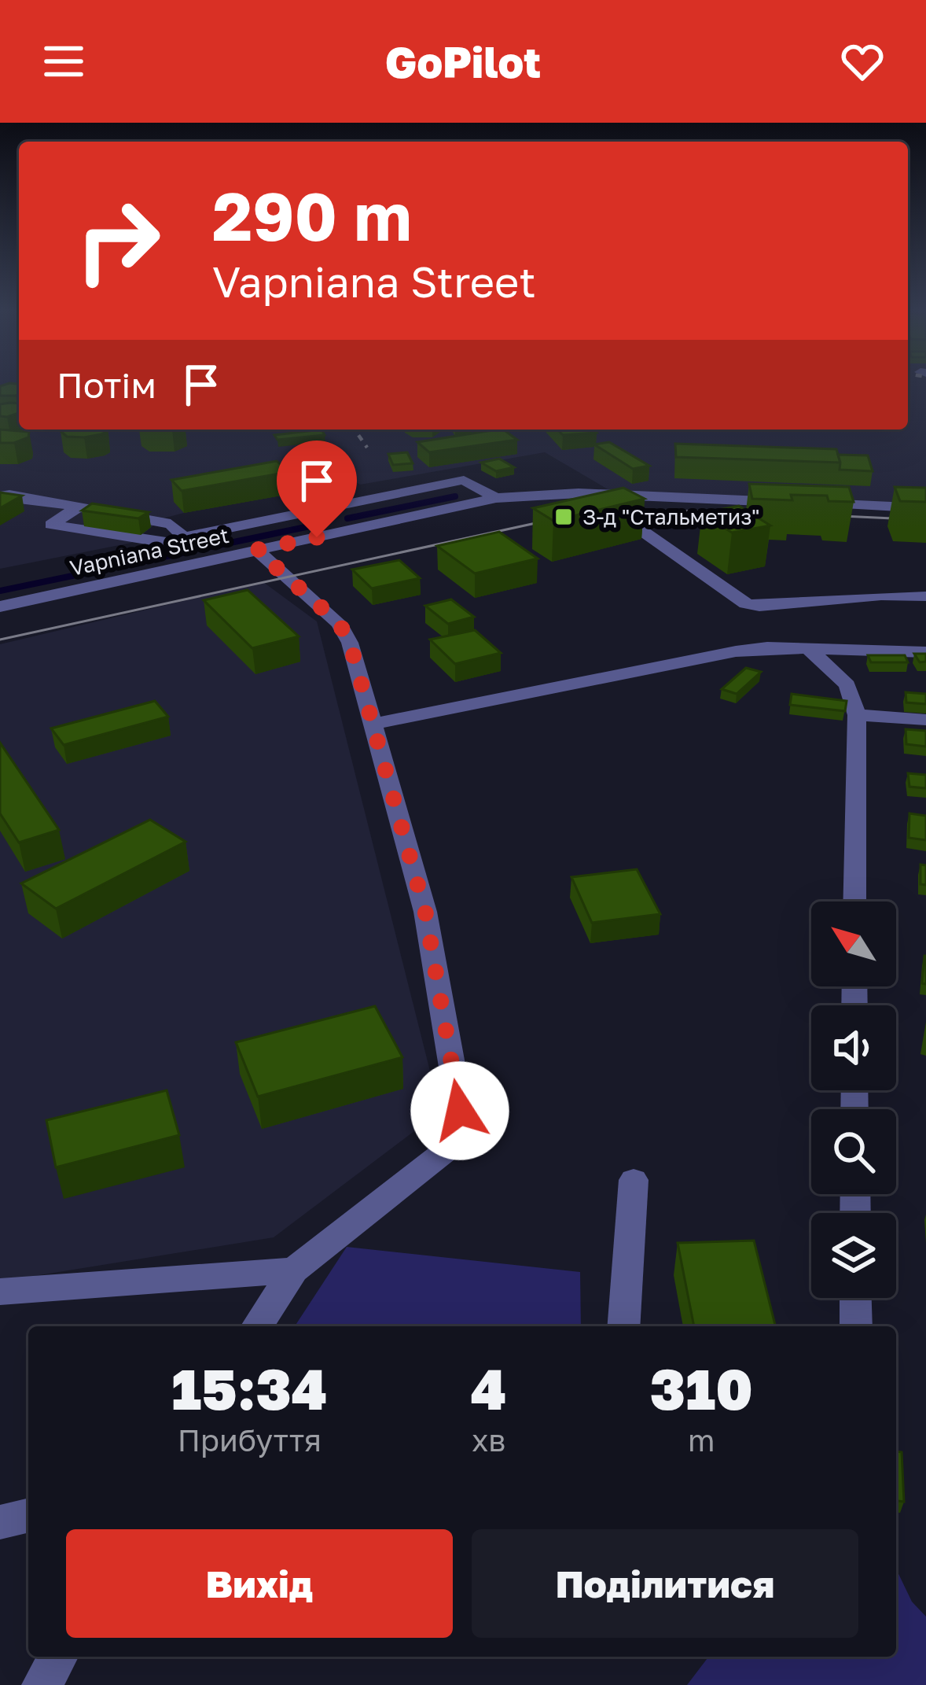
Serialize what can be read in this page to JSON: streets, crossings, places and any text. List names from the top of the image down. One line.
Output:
{"streets":{"street":["Vapniana Street"]},"places":{"transit":["З-д \"Стальметиз\""]},"north":"top left","page":{"header":"GoPilot","turn":["290 m","Vapniana Street"],"then":"Потім","eta":["15:34","Прибуття","4","хв","310","m"],"buttons":["Вихід","Поділитися"]}}
